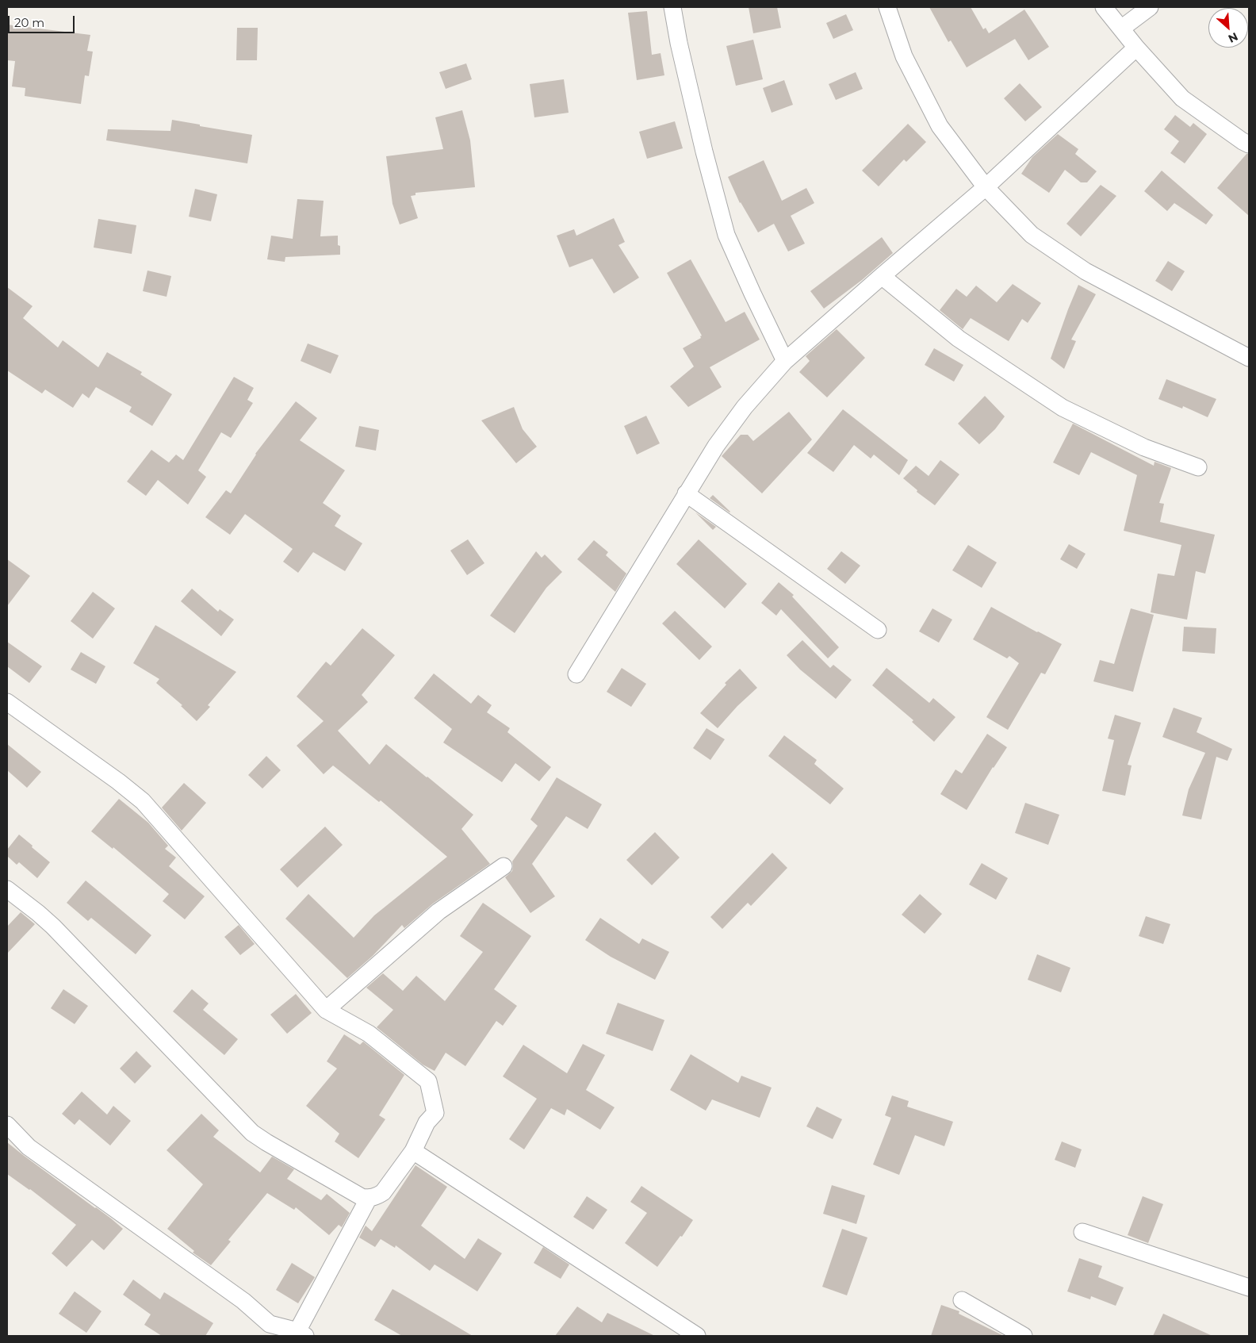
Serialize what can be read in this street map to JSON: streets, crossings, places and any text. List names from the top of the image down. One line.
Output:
{"scale_bar":"20 m","north":"bottom right"}
